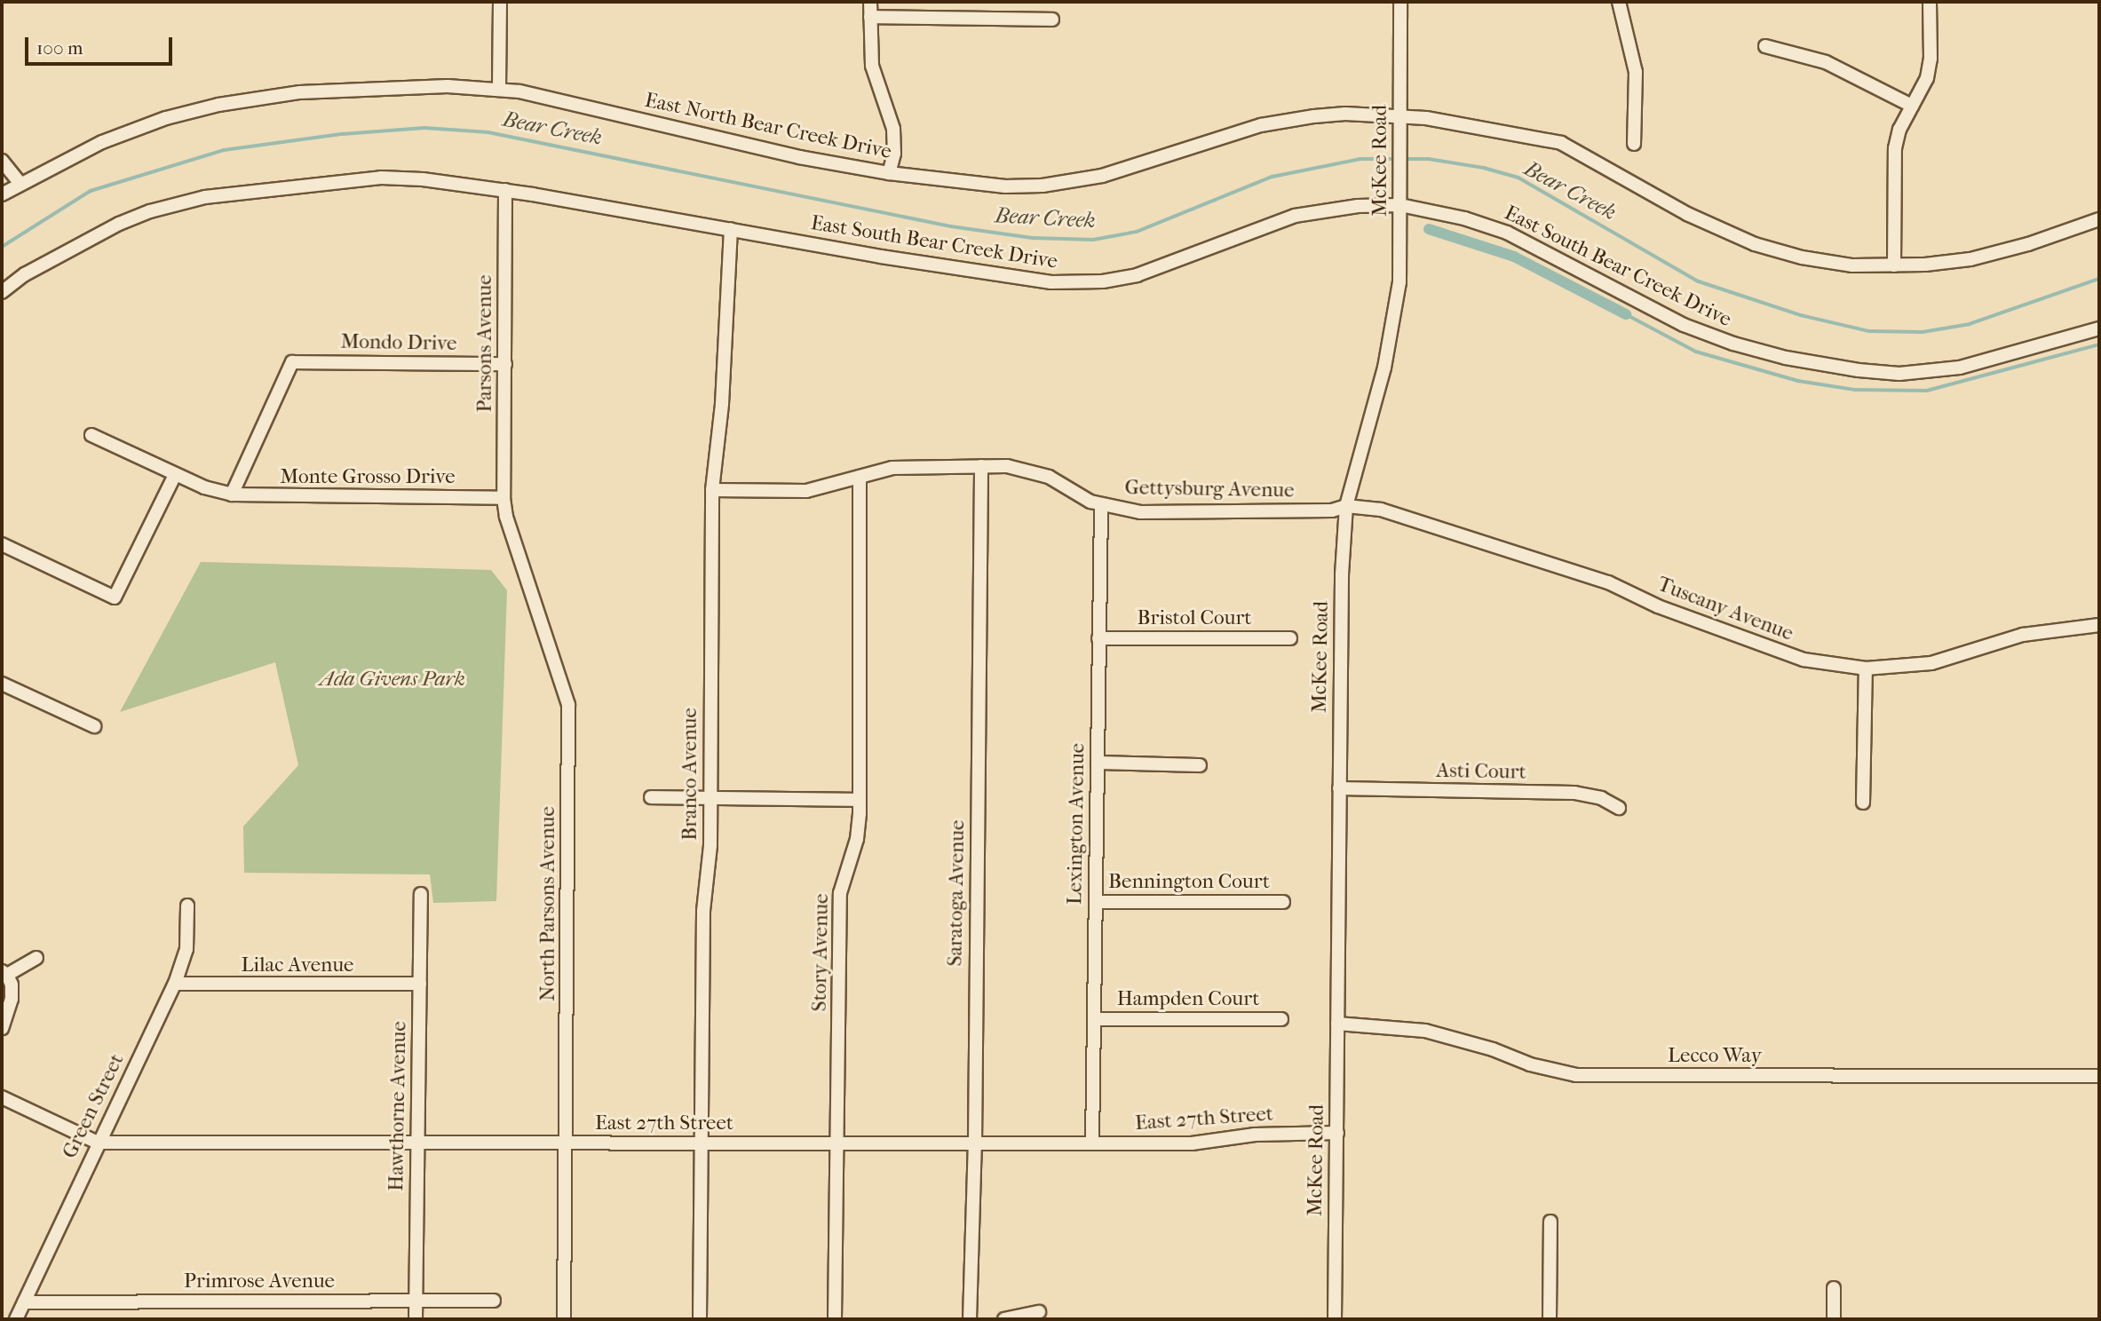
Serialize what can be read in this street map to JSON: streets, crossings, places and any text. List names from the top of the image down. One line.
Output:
{"streets":{"street":["East North Bear Creek Drive","McKee Road","East South Bear Creek Drive","Mondo Drive","Parsons Avenue","Monte Grosso Drive","Gettysburg Avenue","Tuscany Avenue","Bristol Court","Asti Court","Branco Avenue","Lexington Avenue","Bennington Court","Saratoga Avenue","North Parsons Avenue","Story Avenue","Lilac Avenue","Hampden Court","Lecco Way","Green Street","Hawthorne Avenue","East 27th Street","Primrose Avenue"]},"crossings":[["East North Bear Creek Drive","McKee Road"],["McKee Road","East South Bear Creek Drive"],["McKee Road","Gettysburg Avenue"],["McKee Road","Tuscany Avenue"],["McKee Road","Asti Court"],["McKee Road","Lecco Way"],["McKee Road","East 27th Street"],["East South Bear Creek Drive","Parsons Avenue"],["East South Bear Creek Drive","Branco Avenue"],["Mondo Drive","Parsons Avenue"],["Mondo Drive","Monte Grosso Drive"],["Parsons Avenue","Monte Grosso Drive"],["Parsons Avenue","North Parsons Avenue"],["Monte Grosso Drive","North Parsons Avenue"],["Gettysburg Avenue","Tuscany Avenue"],["Gettysburg Avenue","Branco Avenue"],["Gettysburg Avenue","Lexington Avenue"],["Gettysburg Avenue","Saratoga Avenue"],["Gettysburg Avenue","Story Avenue"],["Bristol Court","Lexington Avenue"],["Branco Avenue","East 27th Street"],["Lexington Avenue","Bennington Court"],["Lexington Avenue","Hampden Court"],["Lexington Avenue","East 27th Street"],["Saratoga Avenue","East 27th Street"],["North Parsons Avenue","East 27th Street"],["Story Avenue","East 27th Street"],["Lilac Avenue","Green Street"],["Lilac Avenue","Hawthorne Avenue"],["Green Street","East 27th Street"],["Green Street","Primrose Avenue"],["Hawthorne Avenue","East 27th Street"],["Hawthorne Avenue","Primrose Avenue"]],"water":["Bear Creek"],"parks":["Ada Givens Park"],"scale_bar":"100 m"}
